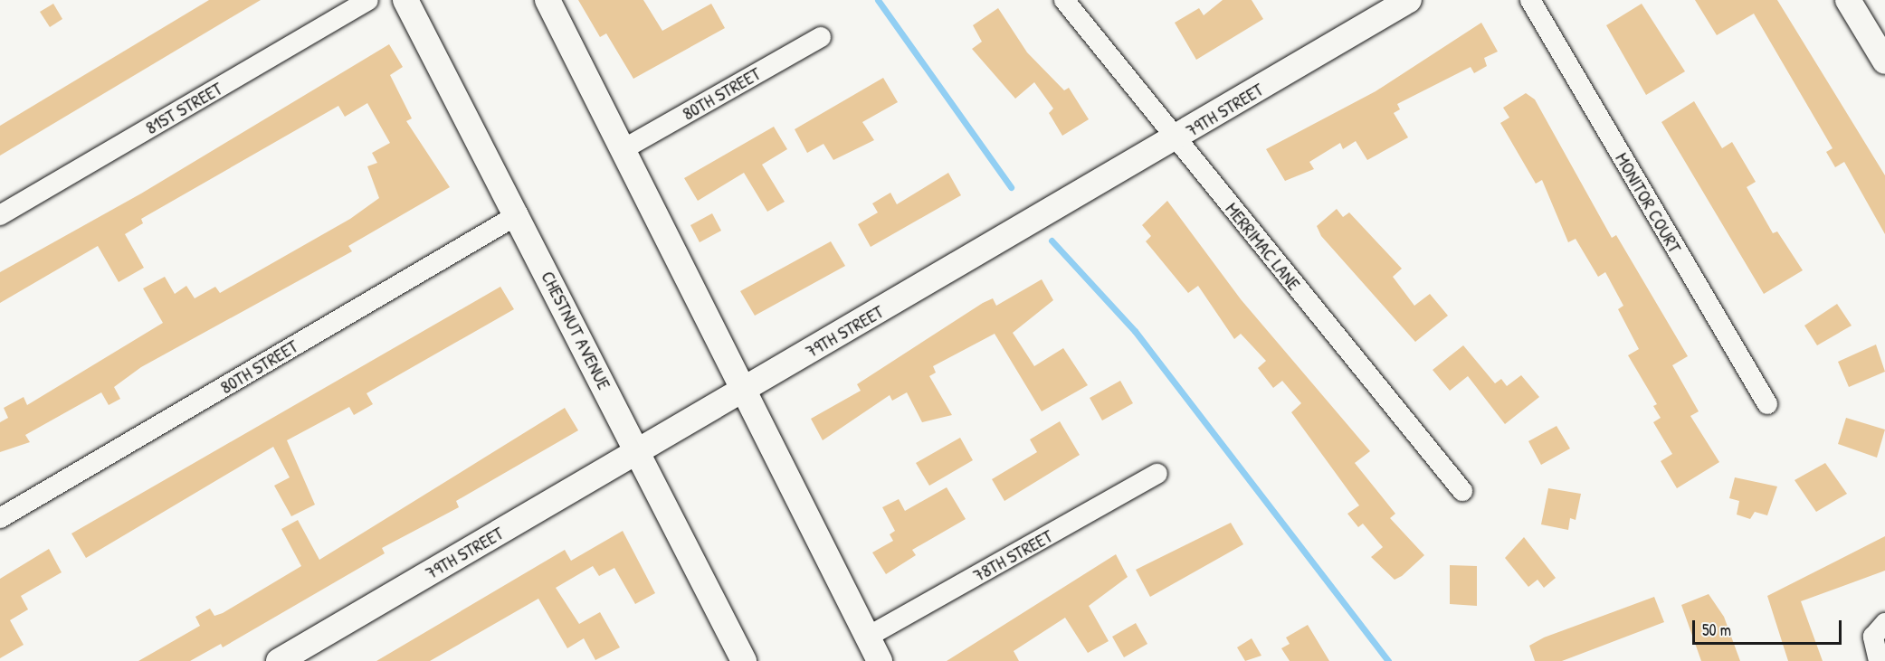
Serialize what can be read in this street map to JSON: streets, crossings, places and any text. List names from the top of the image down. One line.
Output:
{"streets":{"street":["80TH STREET","81ST STREET","79TH STREET","MONITOR COURT","MERRIMAC LANE","CHESTNUT AVENUE","78TH STREET"]},"crossings":[["80TH STREET","CHESTNUT AVENUE"],["79TH STREET","MERRIMAC LANE"],["79TH STREET","CHESTNUT AVENUE"]],"scale_bar":"50 m"}
